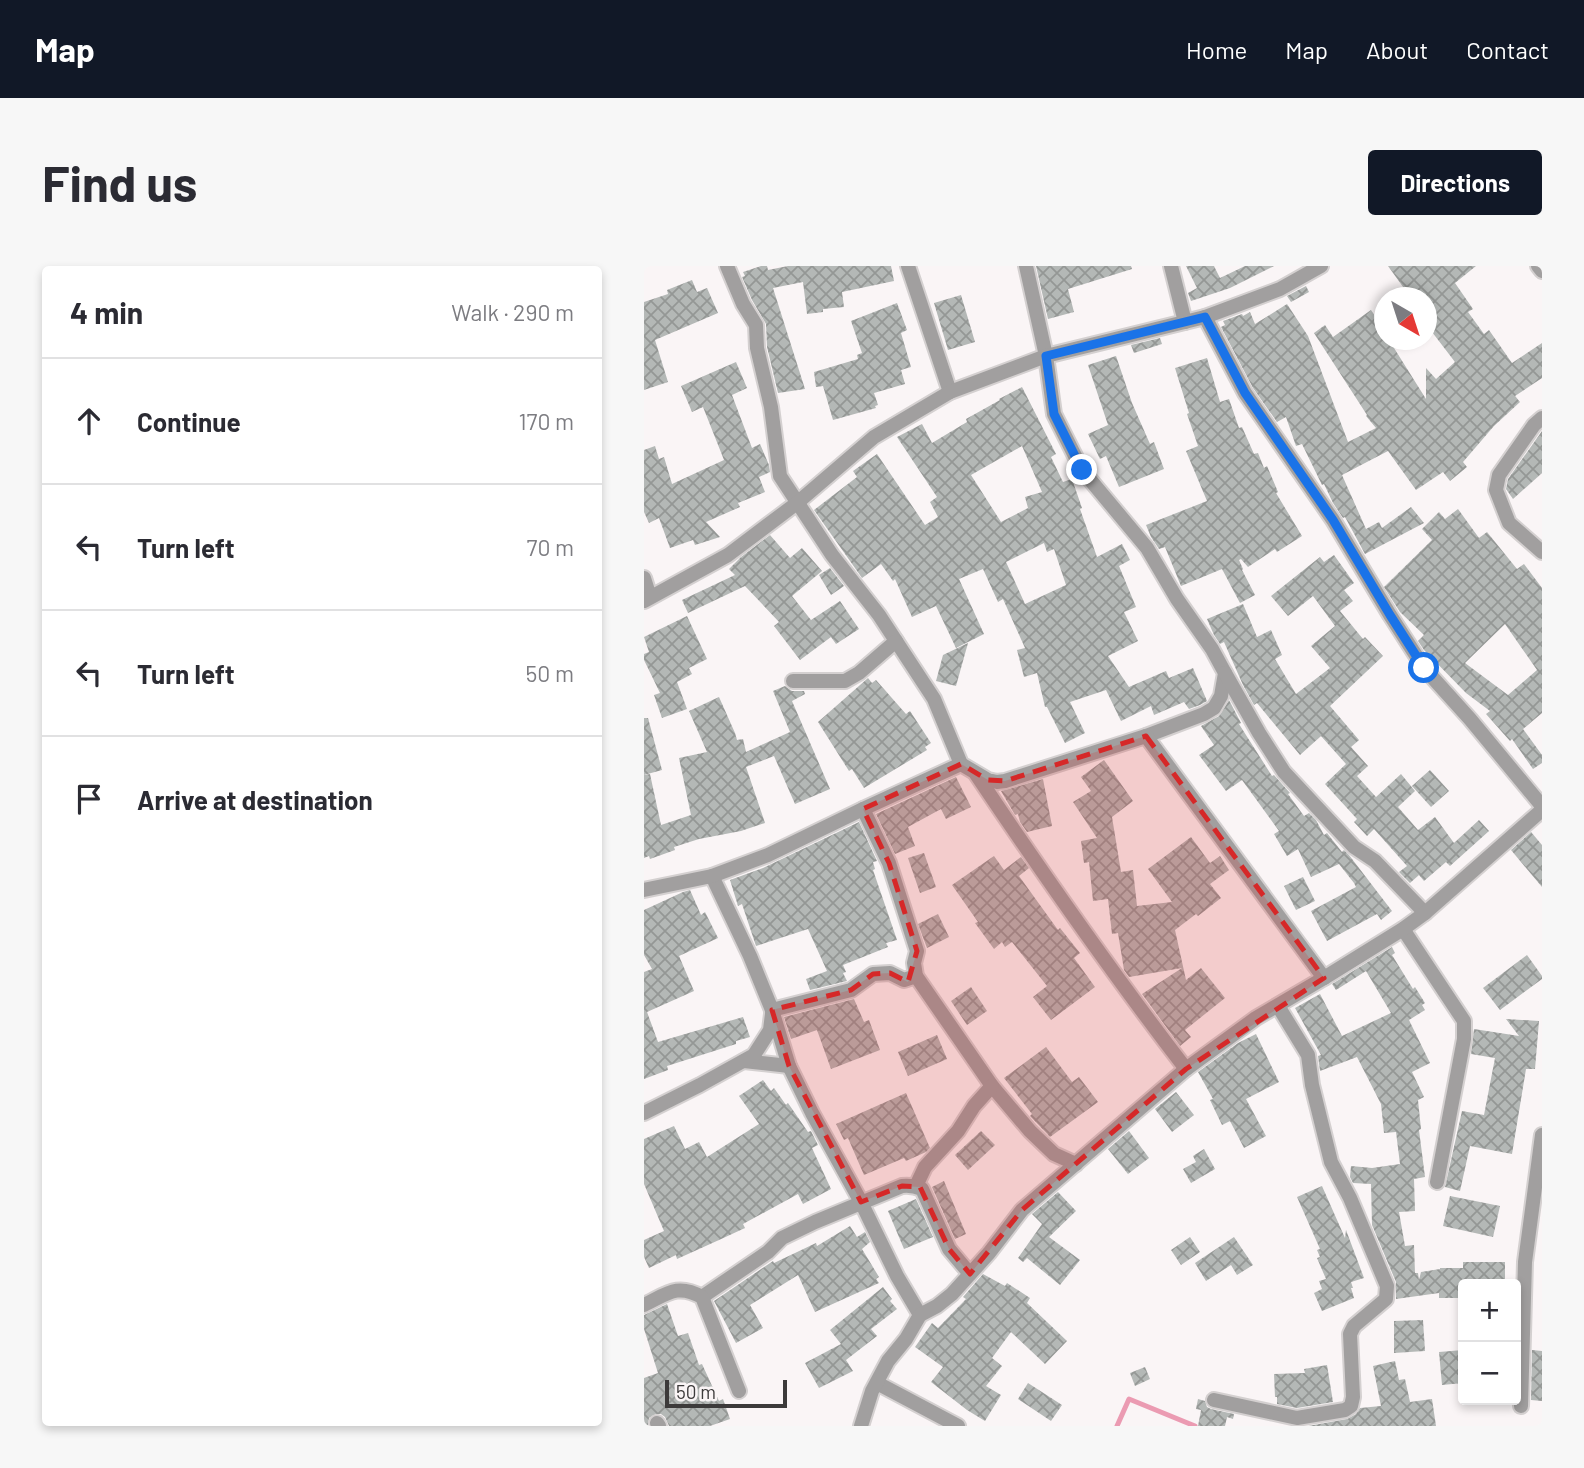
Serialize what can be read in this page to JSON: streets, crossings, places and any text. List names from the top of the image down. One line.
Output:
{"scale_bar":"50 m","north":"bottom right","page":{"header":"Map","nav":["Home","Map","About","Contact"],"buttons":"Directions","title":"Find us","heading":["4 min","Walk · 290 m"],"list":[["Continue","170 m"],["Turn left","70 m"],["Turn left","50 m"],"Arrive at destination"],"map_buttons":["+","−"],"scale":"50 m"}}
